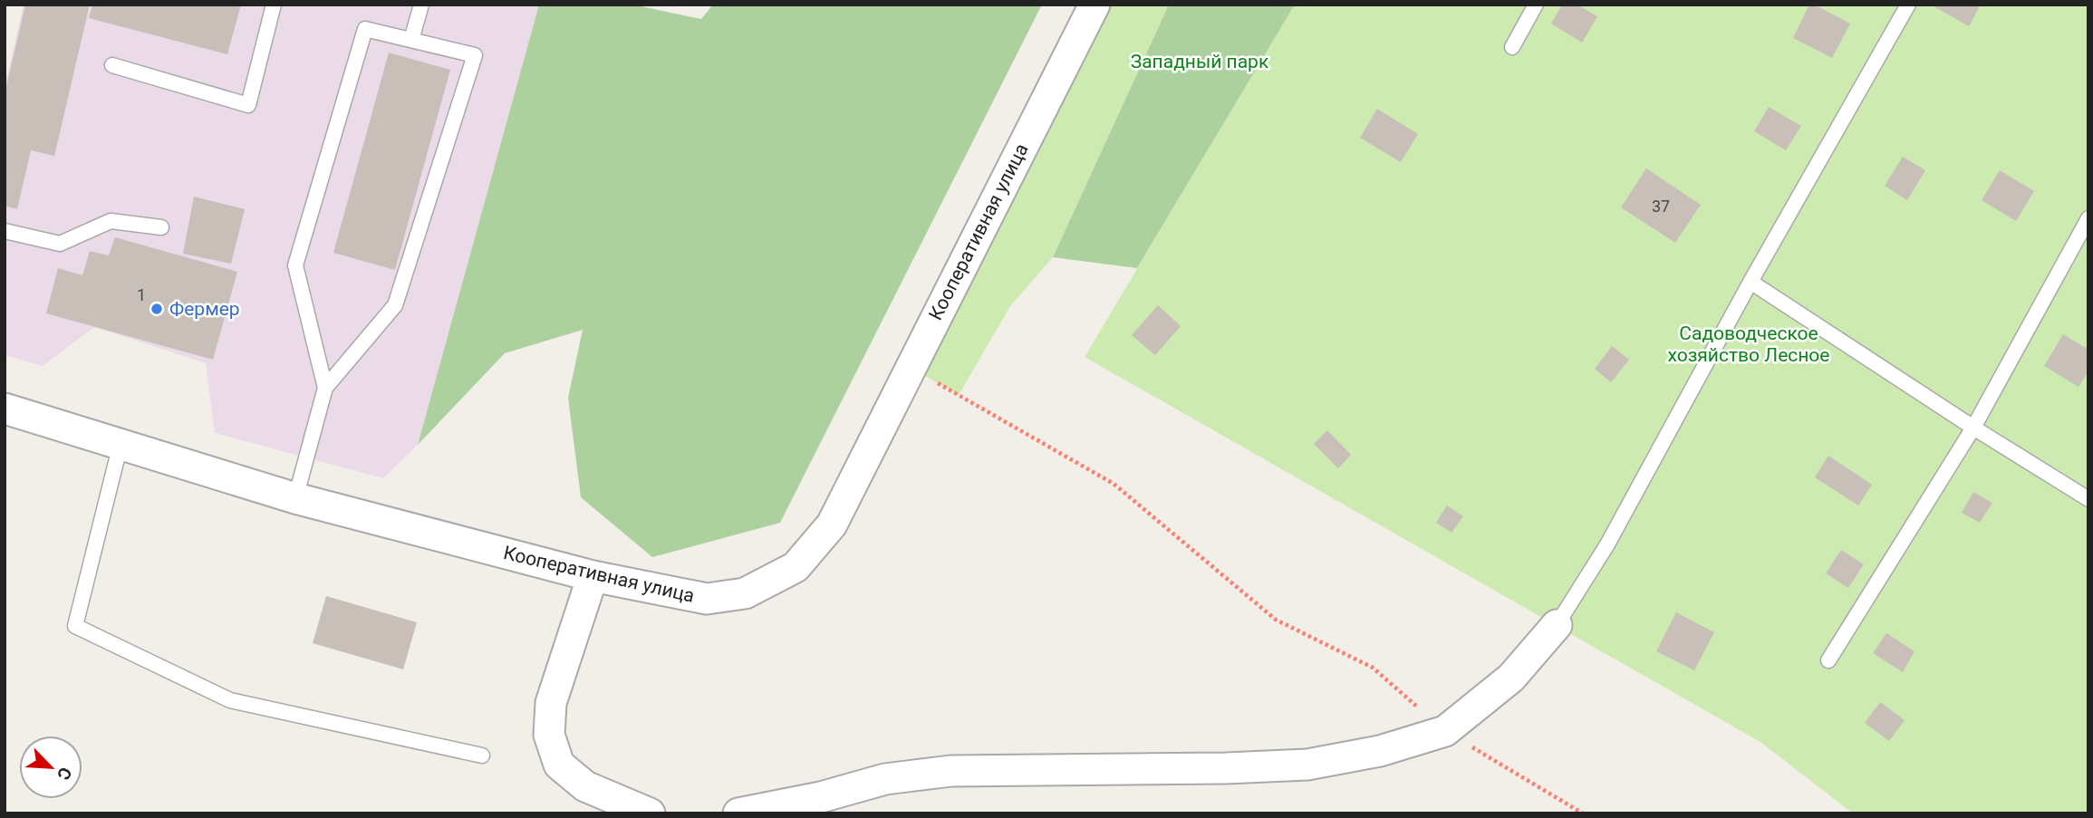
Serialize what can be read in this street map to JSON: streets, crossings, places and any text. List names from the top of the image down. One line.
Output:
{"streets":{"street":["Кооперативная улица"]},"parks":["Западный парк","Садоводческое хозяйство Лесное"],"places":["Фермер"],"house_numbers":["37","1"],"north":"bottom right"}
